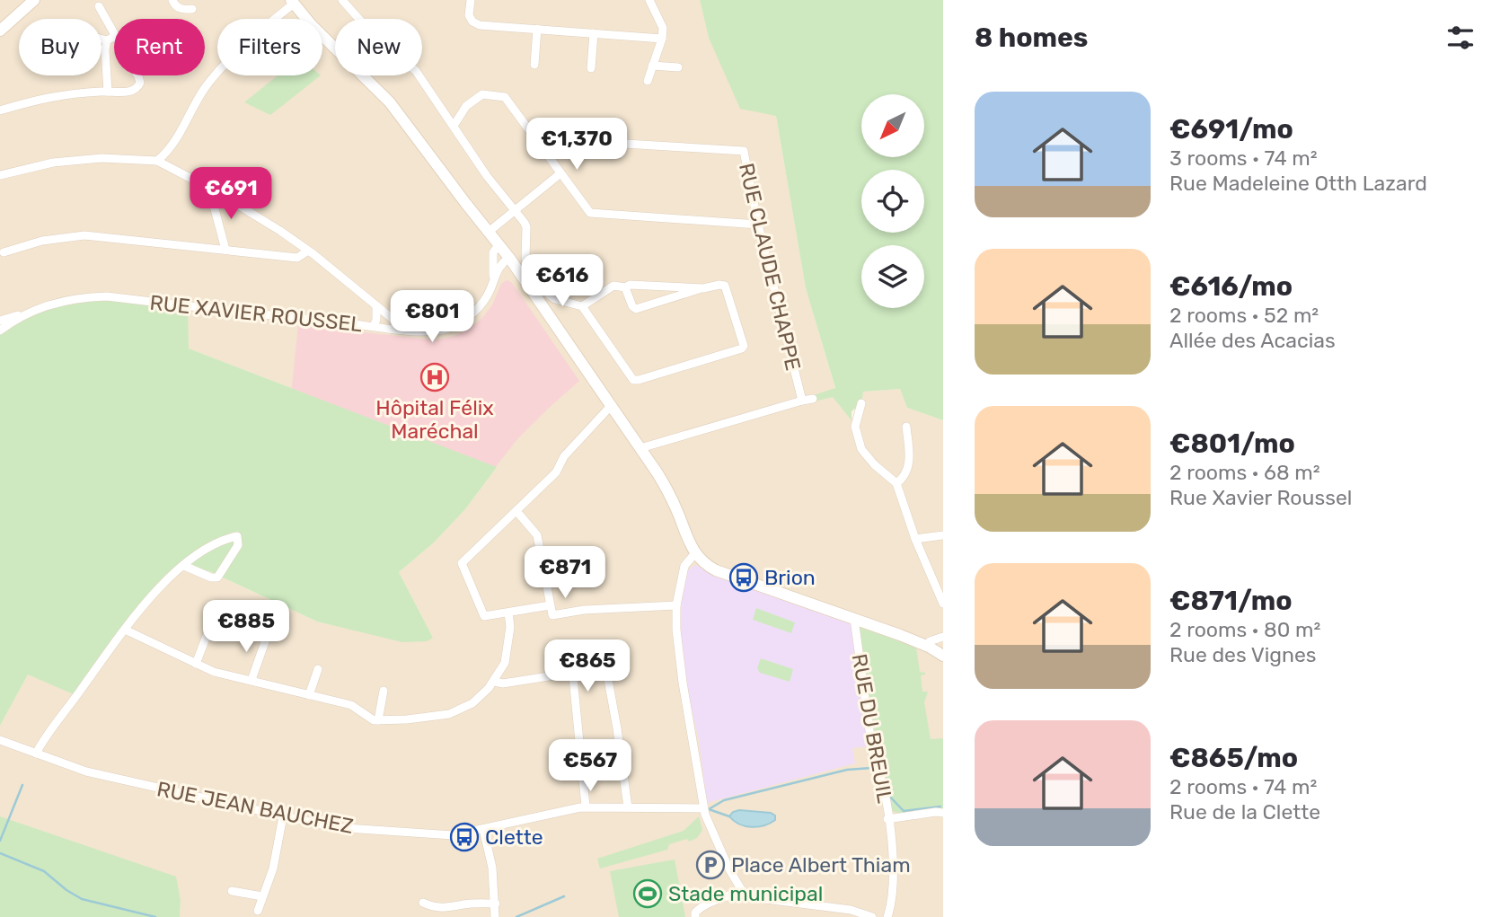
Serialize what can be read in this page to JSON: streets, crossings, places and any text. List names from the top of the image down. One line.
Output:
{"streets":{"street":["RUE CLAUDE CHAPPE","RUE XAVIER ROUSSEL","RUE DU BREUIL","RUE JEAN BAUCHEZ"]},"places":{"hospital":["Hôpital Félix Maréchal"],"bus stop":["Brion","Clette"],"parking":["Place Albert Thiam"],"sports":["Stade municipal"]},"north":"bottom left","page":{"heading":"8 homes","chip":["Buy","Rent","Filters","New"],"list":[{"name":"€691/mo","note":"3 rooms · 74 m² · Rue Madeleine Otth Lazard"},{"name":"€616/mo","note":"2 rooms · 52 m² · Allée des Acacias"},{"name":"€801/mo","note":"2 rooms · 68 m² · Rue Xavier Roussel"},{"name":"€871/mo","note":"2 rooms · 80 m² · Rue des Vignes"},{"name":"€865/mo","note":"2 rooms · 74 m² · Rue de la Clette"}],"price":["€1,370","€691","€616","€801","€871","€885","€865","€567"]}}
